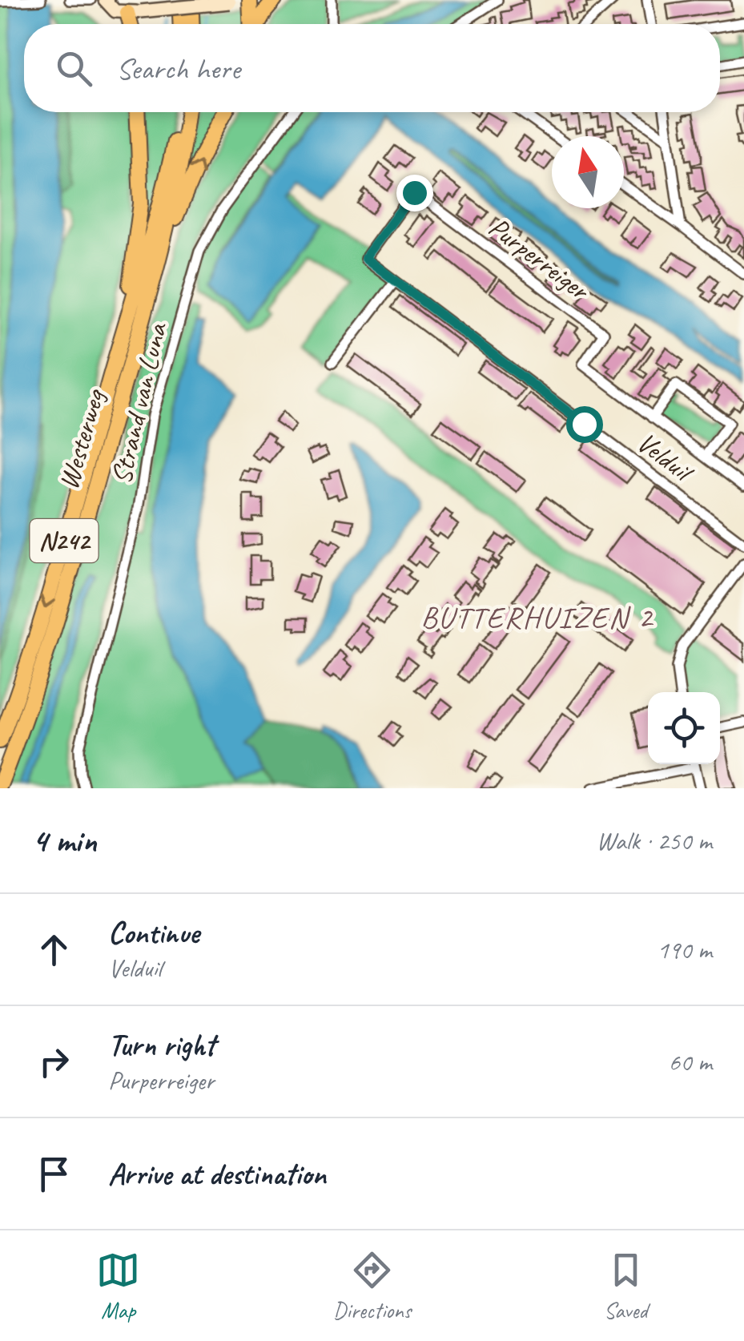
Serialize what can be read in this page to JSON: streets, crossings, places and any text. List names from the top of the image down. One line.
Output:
{"streets":{"main road":["Westerweg","N242"],"street":["Purperreiger","Strand van Luna","Velduil"]},"crossings":[["Purperreiger","Velduil"],["Westerweg","N242"]],"districts":["BUTTERHUIZEN 2"],"north":"top","page":{"search":"Search here","heading":["4 min","Walk · 250 m"],"list":[["Continue","Velduil","190 m"],["Turn right","Purperreiger","60 m"],"Arrive at destination"],"nav":["Map","Directions","Saved"]}}
